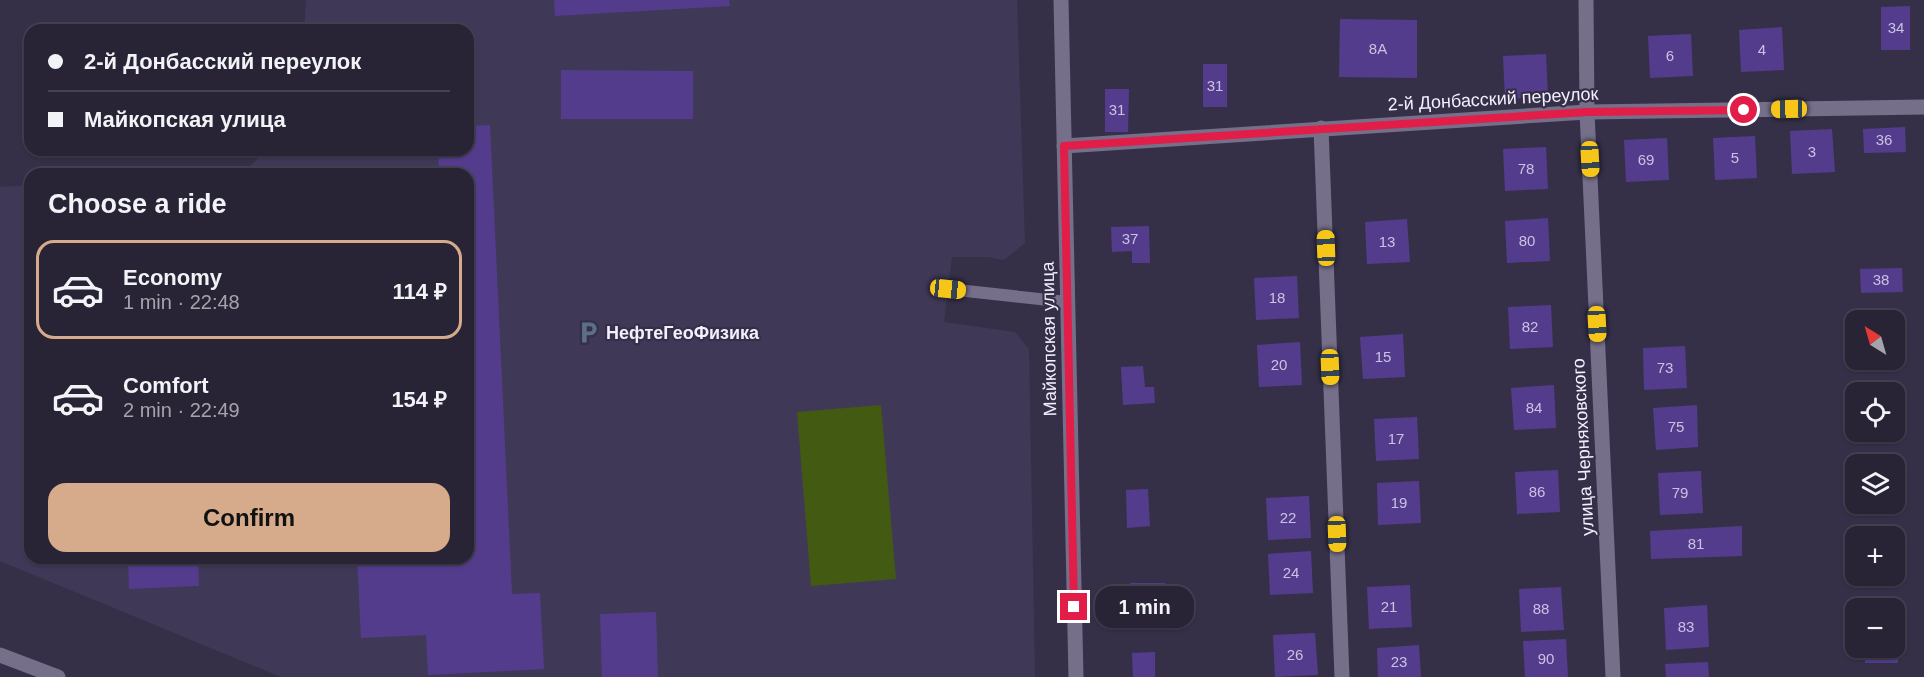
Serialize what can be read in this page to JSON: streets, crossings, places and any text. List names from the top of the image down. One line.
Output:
{"streets":{"street":["2-й Донбасский переулок","Майкопская улица","улица Черняховского"]},"crossings":[["2-й Донбасский переулок","Майкопская улица"],["2-й Донбасский переулок","улица Черняховского"]],"places":{"parking":["НефтеГеоФизика"]},"house_numbers":["34","8А","4","6","31","31","36","3","5","69","78","37","80","13","38","18","82","15","20","73","84","75","17","86","79","19","22","81","24","21","88","83","26","90","23"],"north":"top left","page":{"banner":["2-й Донбасский переулок","Майкопская улица"],"heading":"Choose a ride","list":[{"name":"Economy","note":"1 min · 22:48","value":"114 ₽"},{"name":"Comfort","note":"2 min · 22:49","value":"154 ₽"}],"map_buttons":["+","−"],"buttons":"Confirm","bubble":"1 min"}}
